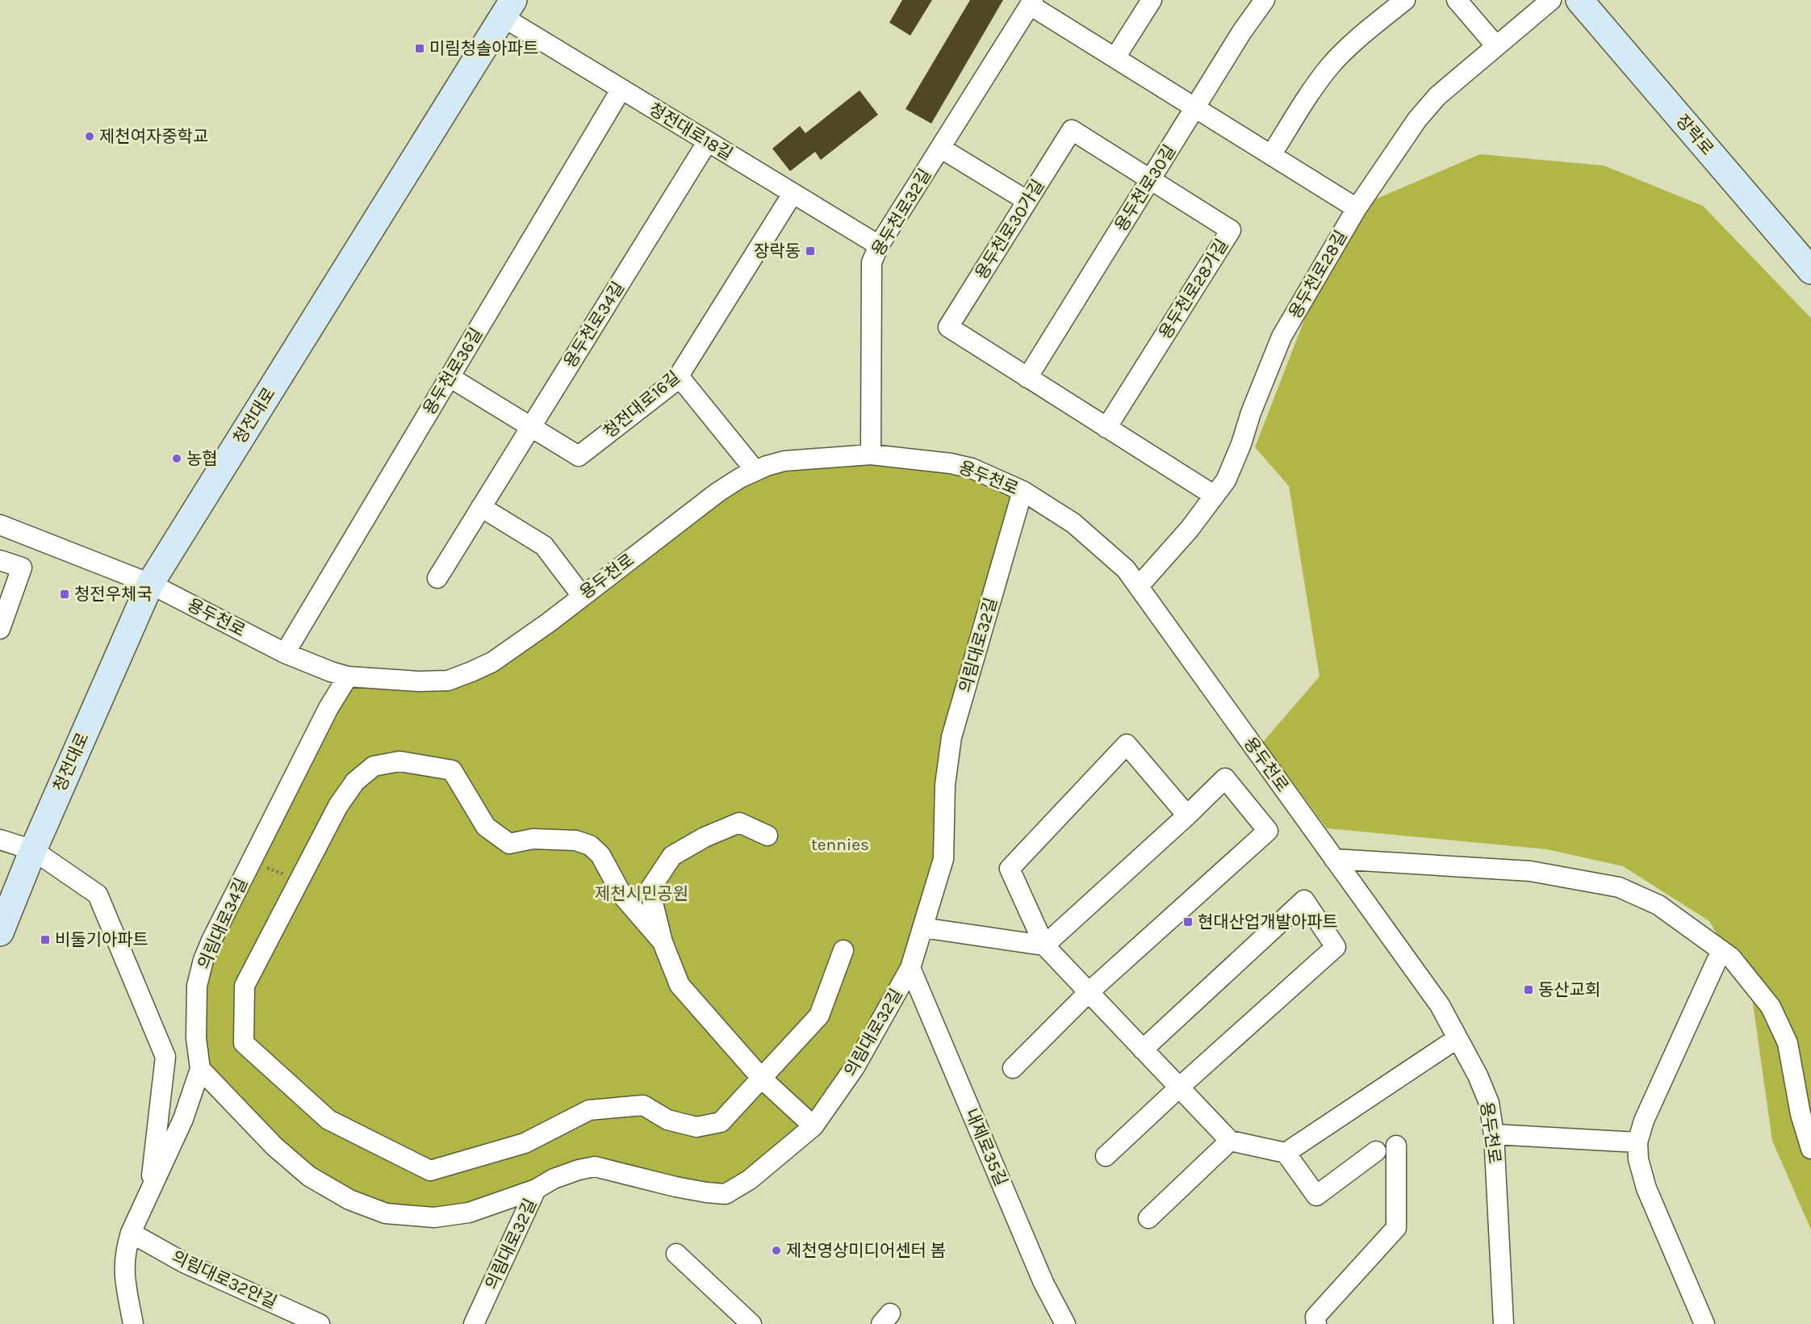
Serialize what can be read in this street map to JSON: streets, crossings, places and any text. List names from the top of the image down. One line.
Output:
{"streets":{"street":["청전대로18길","장락로","용두천로30길","용두천로32길","용두천로30가길","용두천로28길","용두천로28가길","용두천로34길","용두천로36길","청전대로16길","청전대로","용두천로","의림대로32길","의림대로34길","내제로35길","의림대로32안길"]},"crossings":[["청전대로18길","용두천로32길"],["청전대로18길","용두천로34길"],["청전대로18길","용두천로36길"],["청전대로18길","청전대로16길"],["청전대로18길","청전대로"],["용두천로30길","용두천로30가길"],["용두천로30길","용두천로28가길"],["용두천로32길","용두천로"],["용두천로30가길","용두천로28가길"],["용두천로28길","용두천로"],["용두천로34길","청전대로16길"],["용두천로36길","청전대로16길"],["용두천로36길","용두천로"],["청전대로","용두천로"],["용두천로","의림대로32길"],["용두천로","의림대로34길"],["의림대로32길","내제로35길"],["의림대로34길","의림대로32안길"]],"parks":["tennies","제천시민공원"],"places":{"transit":["미림청솔아파트","장락동","청전우체국","현대산업개발아파트","비둘기아파트","동산교회"],"other":["제천여자중학교","농협","제천영상미디어센터 봄"]}}
